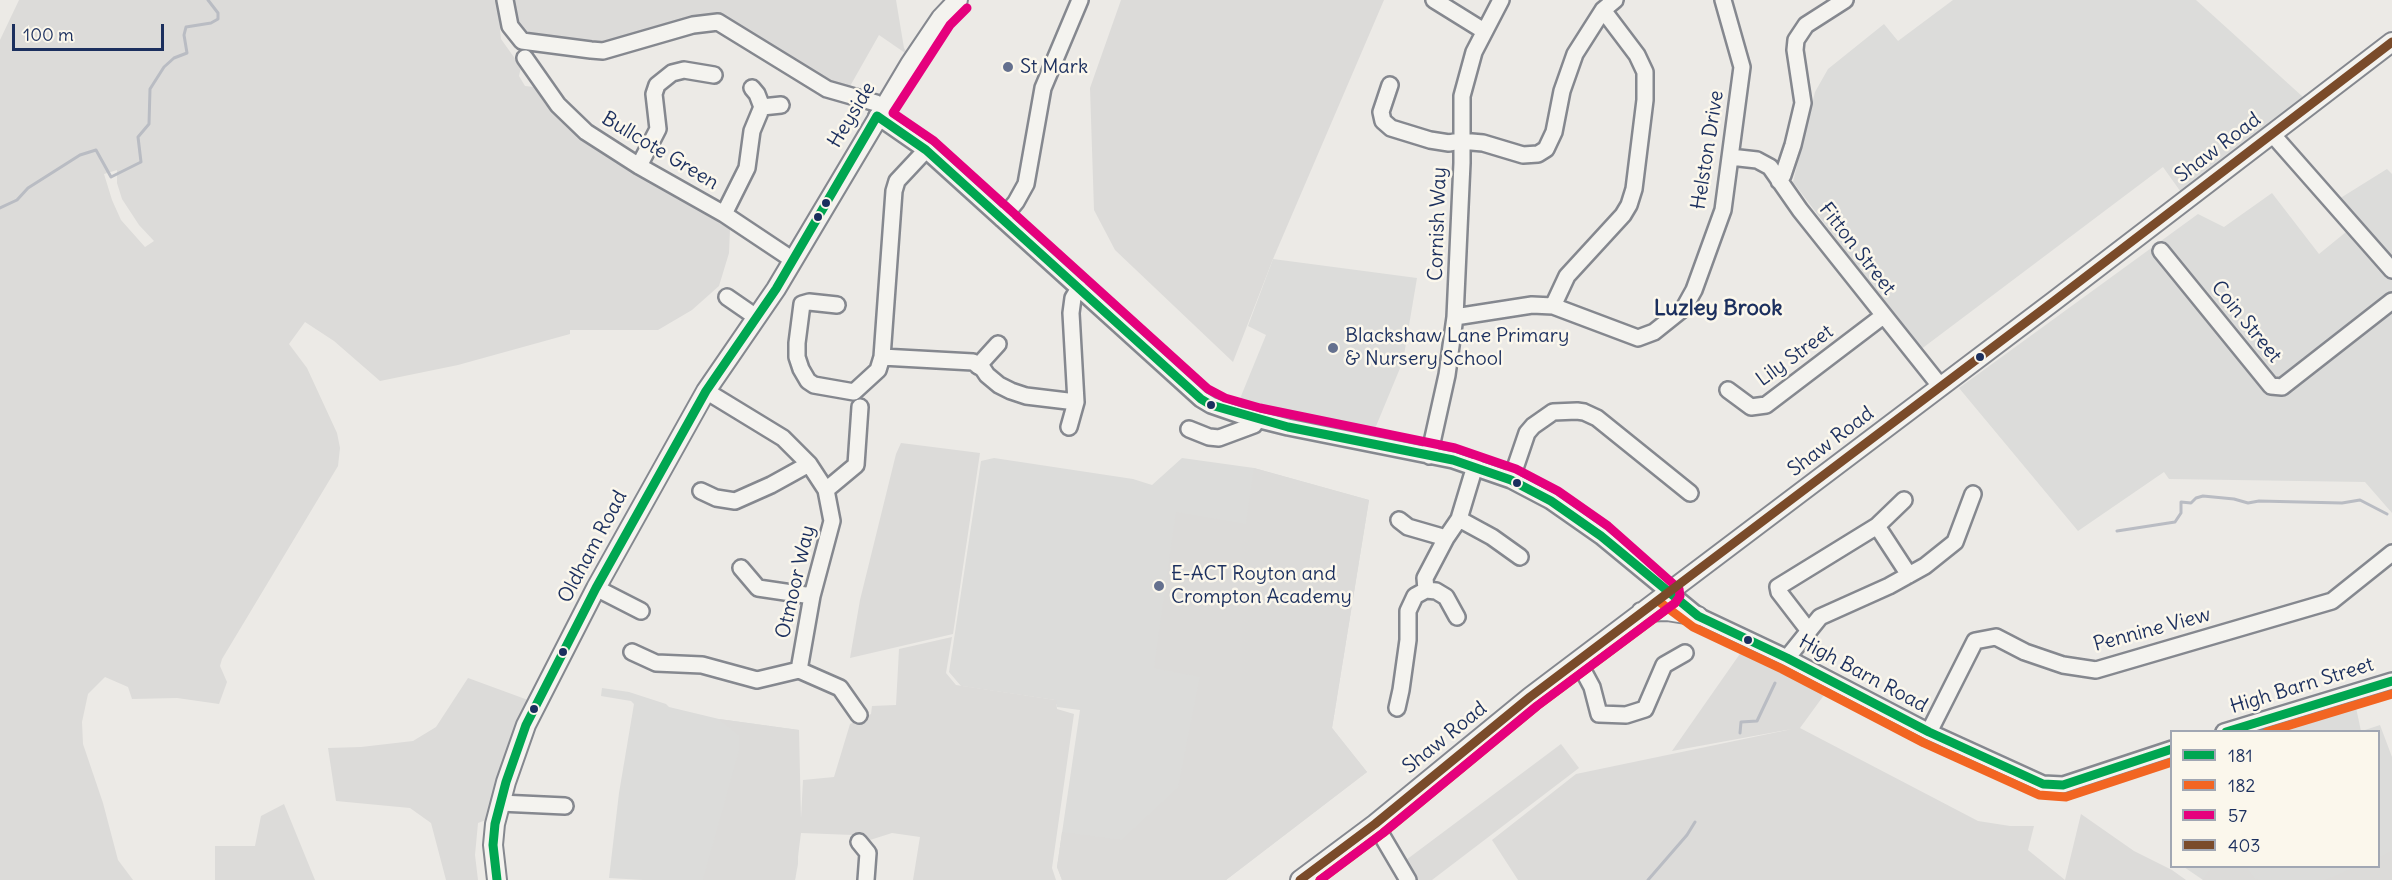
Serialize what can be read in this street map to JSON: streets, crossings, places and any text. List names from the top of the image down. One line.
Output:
{"streets":{"main road":["Heyside","Shaw Road","Oldham Road"],"street":["Helston Drive","Bullcote Green","Cornish Way","Fitton Street","Coin Street","Lily Street","Otmoor Way","Pennine View","High Barn Road","High Barn Street"]},"crossings":[["Heyside","Bullcote Green"],["Heyside","Oldham Road"],["Heyside","High Barn Road"],["Shaw Road","Fitton Street"],["Shaw Road","High Barn Road"],["Helston Drive","Cornish Way"],["Helston Drive","Fitton Street"],["Bullcote Green","Oldham Road"],["Cornish Way","High Barn Road"],["Fitton Street","Lily Street"],["Oldham Road","Otmoor Way"],["Pennine View","High Barn Road"]],"districts":["Luzley Brook"],"places":["St Mark","Blackshaw Lane Primary & Nursery School","E-ACT Royton and Crompton Academy"],"lines":["transit line 57","transit line 403","transit line 181","transit line 182"],"legend":["181","182","57","403"],"scale_bar":"100 m"}
